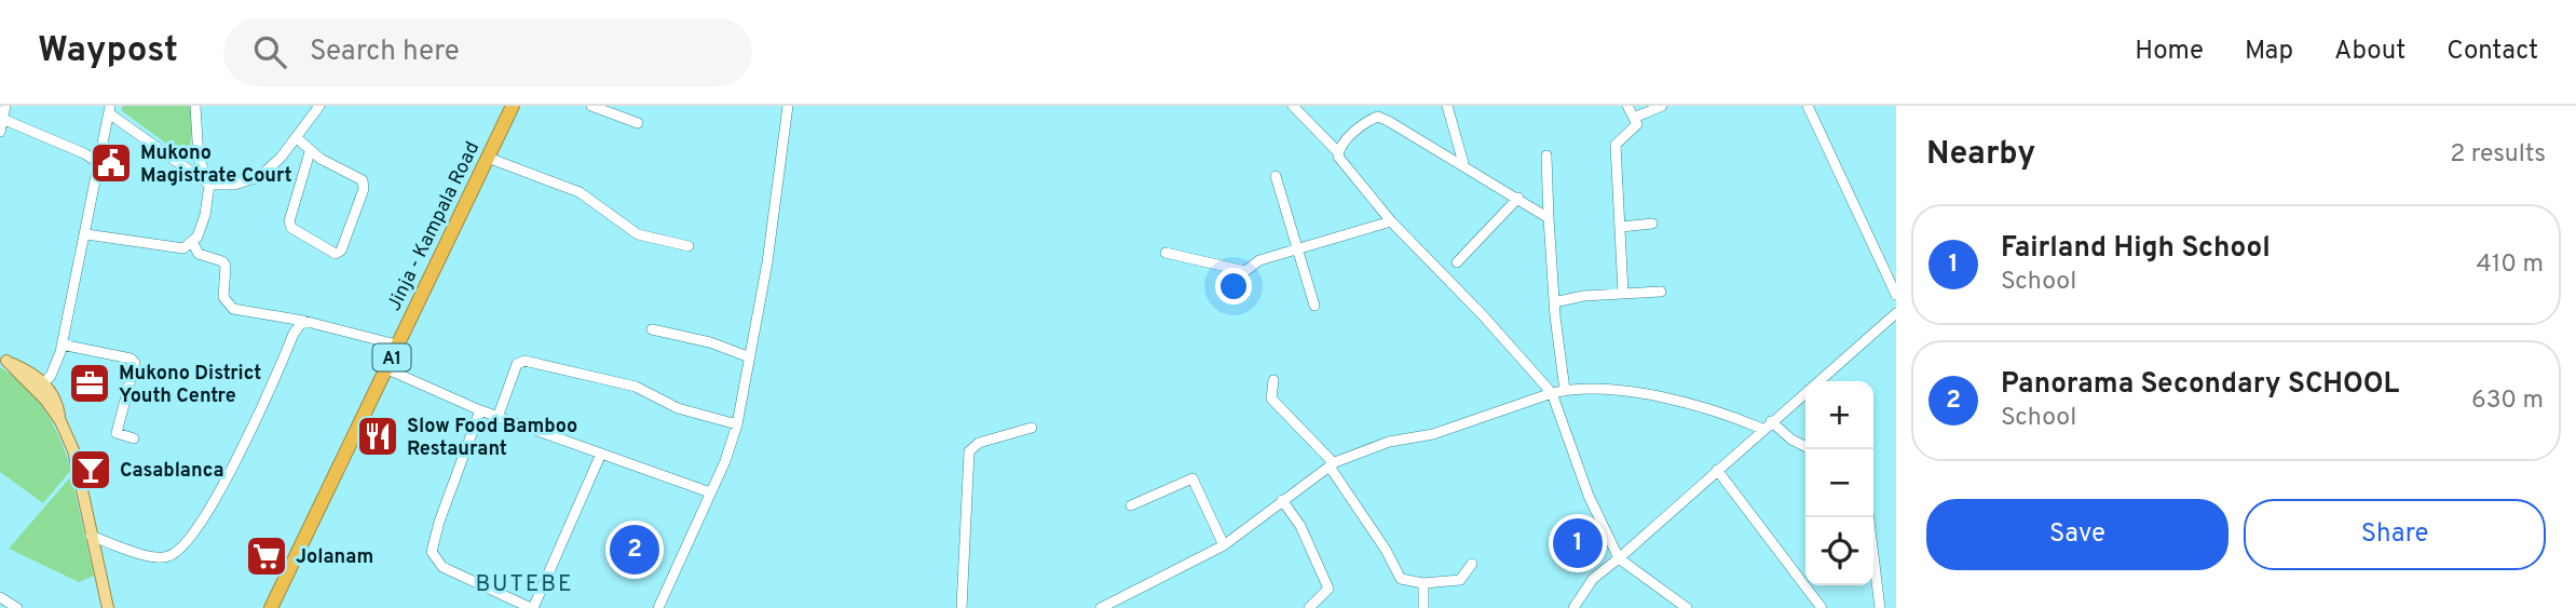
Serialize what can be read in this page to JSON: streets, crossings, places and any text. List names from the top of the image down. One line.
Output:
{"streets":{"highway":["Jinja - Kampala Road","A1"]},"districts":["BUTEBE"],"places":{"public building":["Mukono Magistrate Court"],"office":["Mukono District Youth Centre"],"restaurant":["Slow Food Bamboo Restaurant"],"bar":["Casablanca"],"supermarket":["Jolanam"]},"page":{"header":"Waypost","search":"Search here","nav":["Home","Map","About","Contact"],"heading":["Nearby","2 results"],"list":[{"mark":"1","name":"Fairland High School","note":"School","value":"410 m"},{"mark":"2","name":"Panorama Secondary SCHOOL","note":"School","value":"630 m"}],"map_buttons":["+","−"],"buttons":["Save","Share"],"pins":["1","2"]}}
